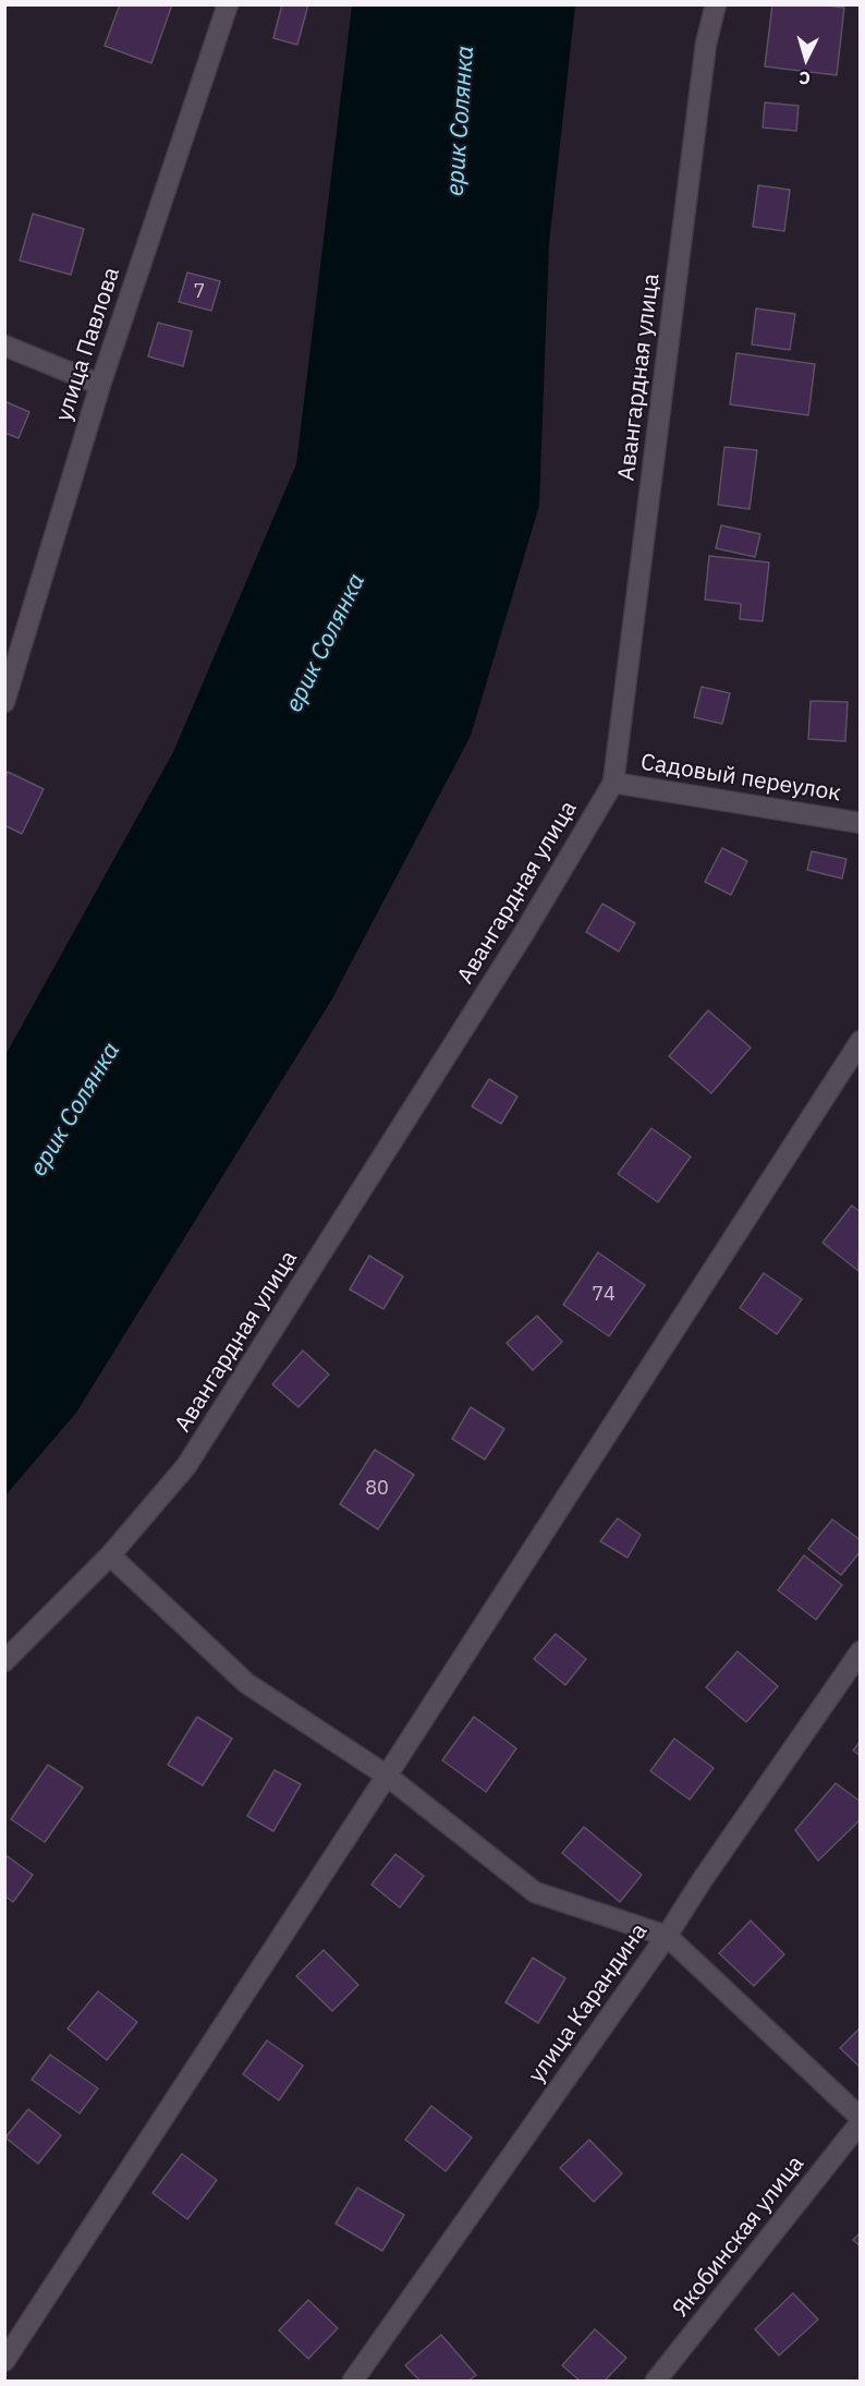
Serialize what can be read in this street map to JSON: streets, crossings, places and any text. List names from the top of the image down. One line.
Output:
{"streets":{"street":["улица Павлова","Авангардная улица","Садовый переулок","улица Карандина","Якобинская улица"]},"crossings":[["Авангардная улица","Садовый переулок"]],"water":["ерик Солянка"],"house_numbers":["7","74","80"],"north":"bottom"}
